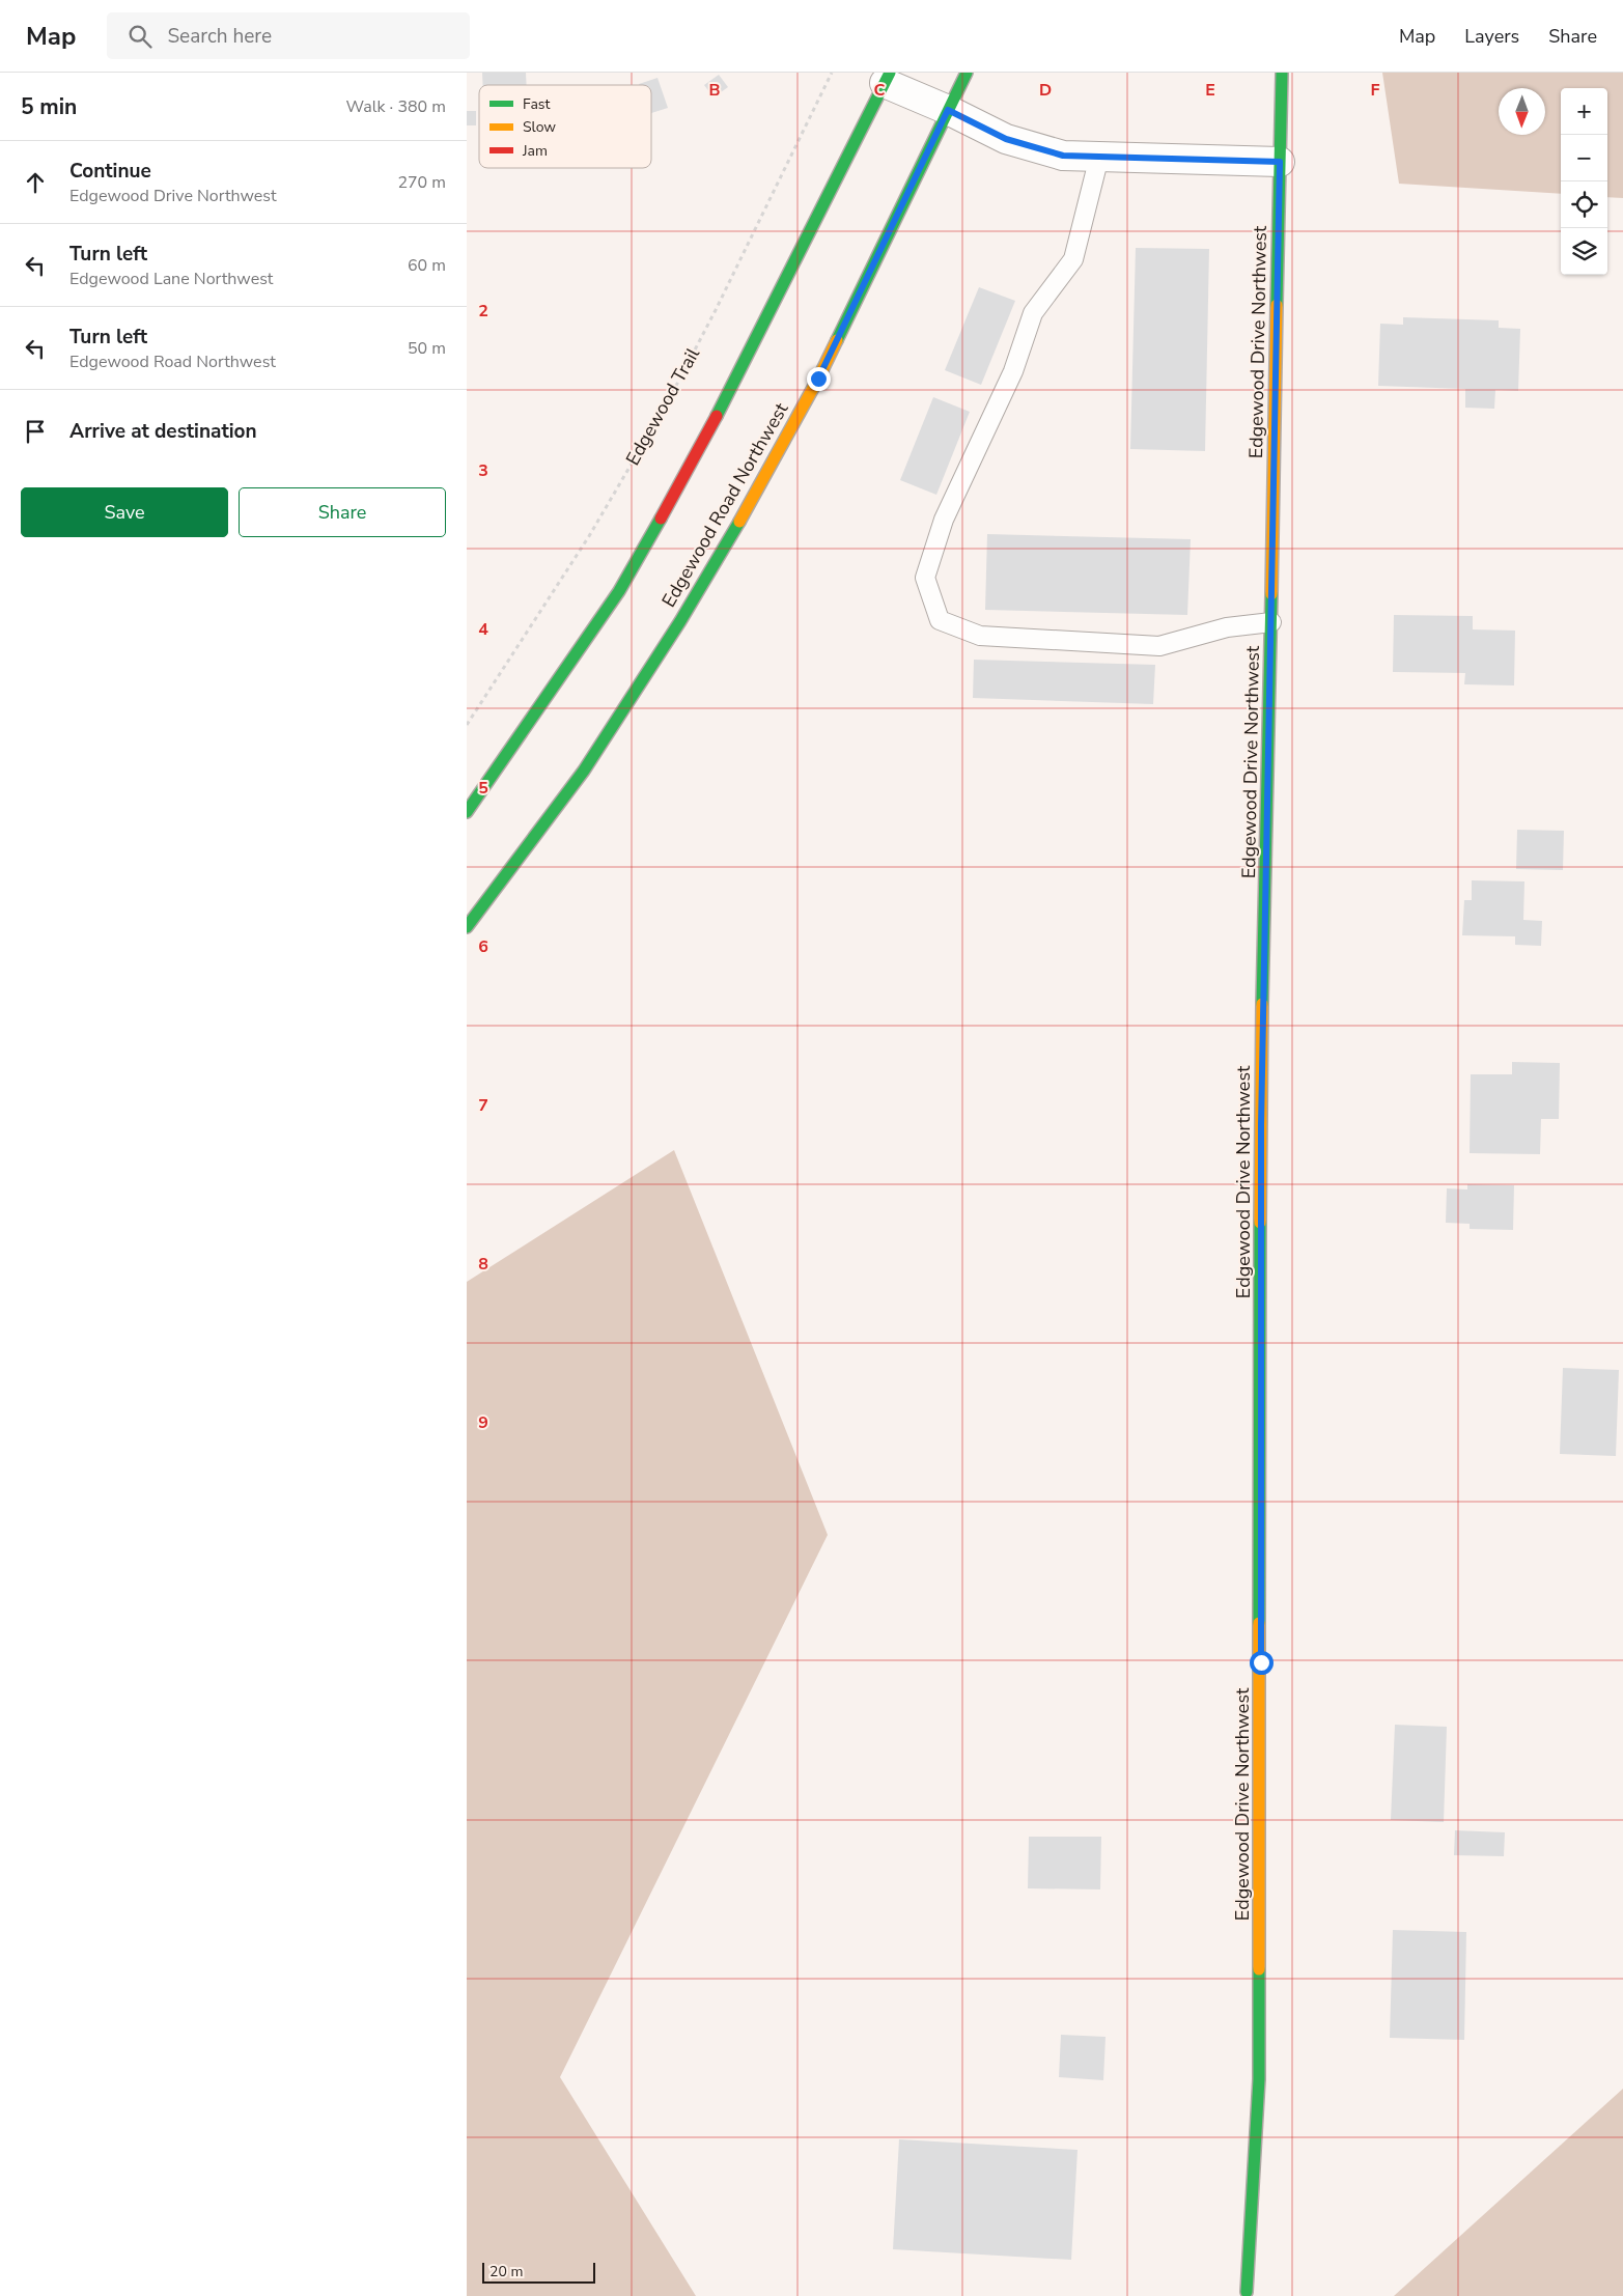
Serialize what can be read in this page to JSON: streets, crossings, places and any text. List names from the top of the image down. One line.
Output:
{"streets":{"street":["Edgewood Drive Northwest","Edgewood Road Northwest"],"path":["Edgewood Trail"]},"legend":["Fast","Slow","Jam"],"scale_bar":"20 m","north":"bottom","page":{"header":"Map","search":"Search here","nav":["Map","Layers","Share"],"heading":["5 min","Walk · 380 m"],"map_buttons":["+","−"],"list":[["Continue","Edgewood Drive Northwest","270 m"],["Turn left","Edgewood Lane Northwest","60 m"],["Turn left","Edgewood Road Northwest","50 m"],"Arrive at destination"],"buttons":["Save","Share"],"scale":"20 m"},"grid":{"columns":["B","C","D","E","F"],"rows":["2","3","4","5","6","7","8","9"]}}
